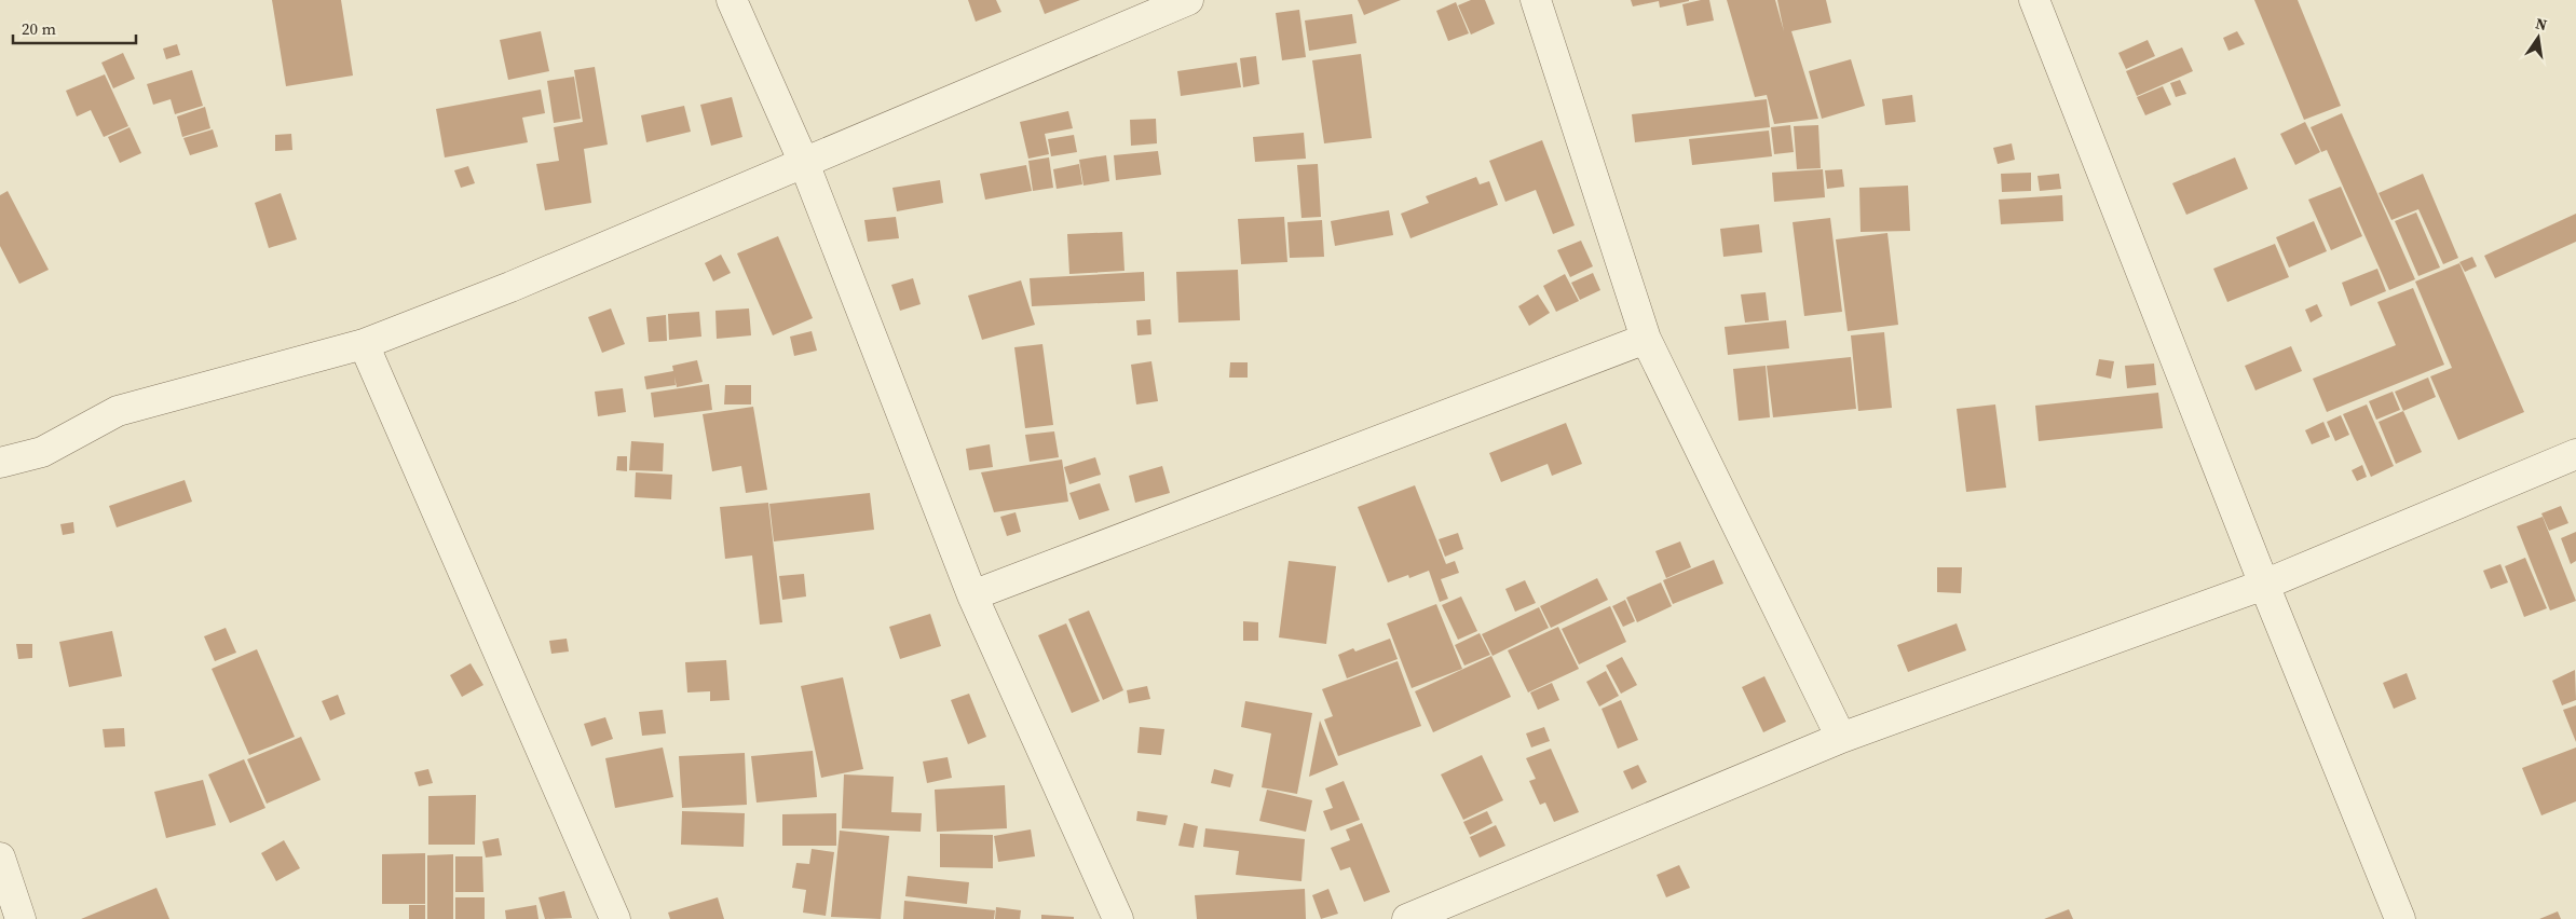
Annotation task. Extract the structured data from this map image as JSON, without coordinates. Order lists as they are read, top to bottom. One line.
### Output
{"scale_bar":"20 m","north":"top"}
